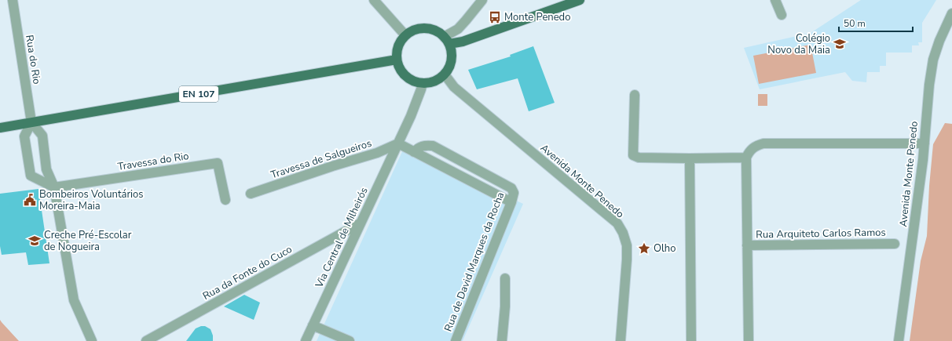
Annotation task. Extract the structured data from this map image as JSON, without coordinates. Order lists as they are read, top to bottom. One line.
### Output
{"streets":{"main road":["EN 107"],"street":["Rua do Rio","Travessa de Salgueiros","Travessa do Rio","Avenida Monte Penedo","Rua Arquiteto Carlos Ramos","Via Central de Milheirós","Rua de David Marques da Rocha","Rua da Fonte do Cuco"]},"crossings":[["Rua do Rio","EN 107"],["EN 107","Avenida Monte Penedo"],["EN 107","Via Central de Milheirós"],["Travessa de Salgueiros","Via Central de Milheirós"],["Avenida Monte Penedo","Via Central de Milheirós"],["Via Central de Milheirós","Rua da Fonte do Cuco"]],"places":{"bus stop":["Monte Penedo"],"school or university":["Colégio Novo da Maia","Creche Pré-Escolar de Nogueira"],"public building":["Bombeiros Voluntários Moreira-Maia"],"place":["Olho"]},"scale_bar":"50 m"}
